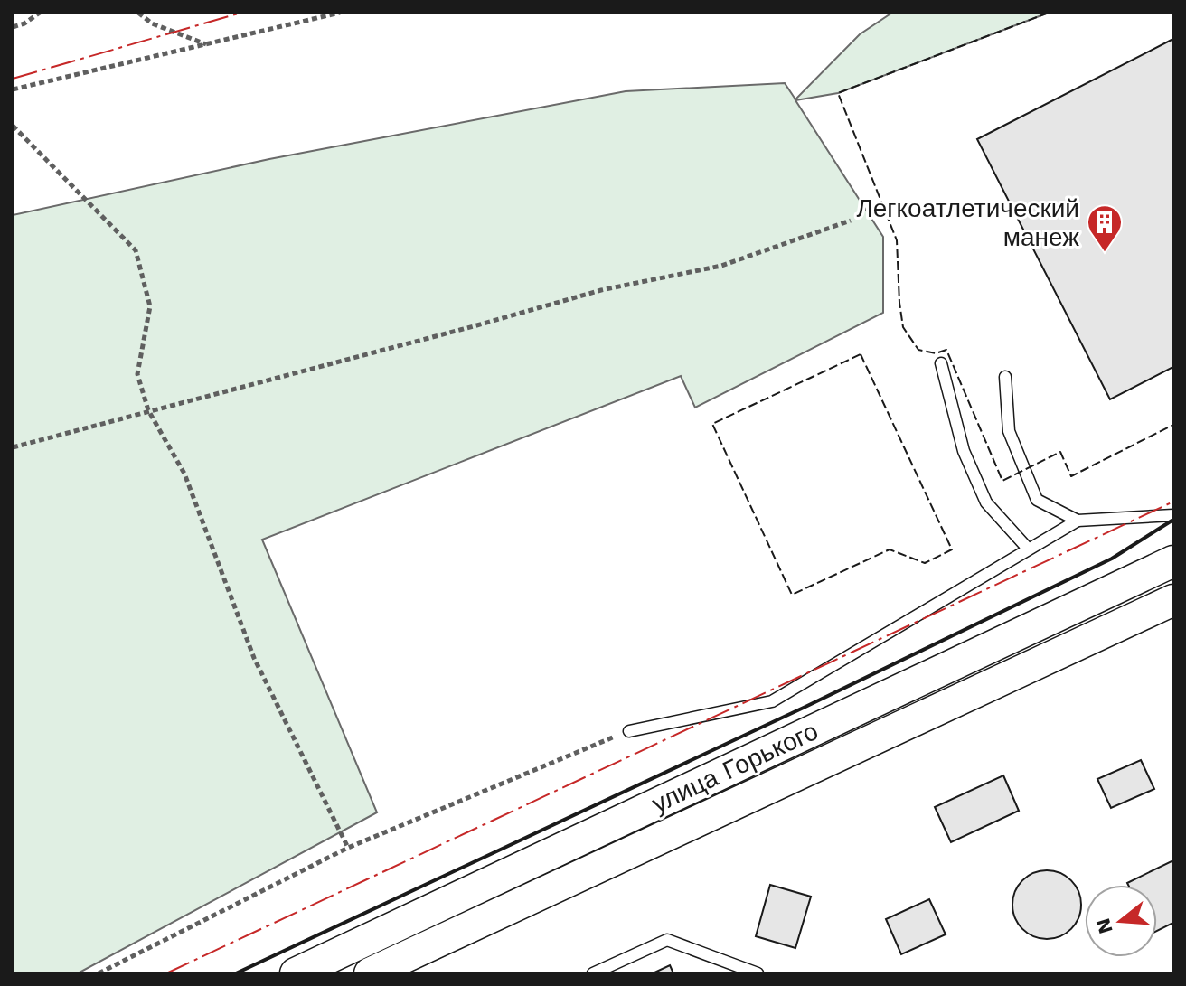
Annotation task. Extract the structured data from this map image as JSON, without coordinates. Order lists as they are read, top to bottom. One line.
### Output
{"streets":{"main road":["улица Горького"]},"places":{"building":["Легкоатлетический манеж"]},"north":"left"}
